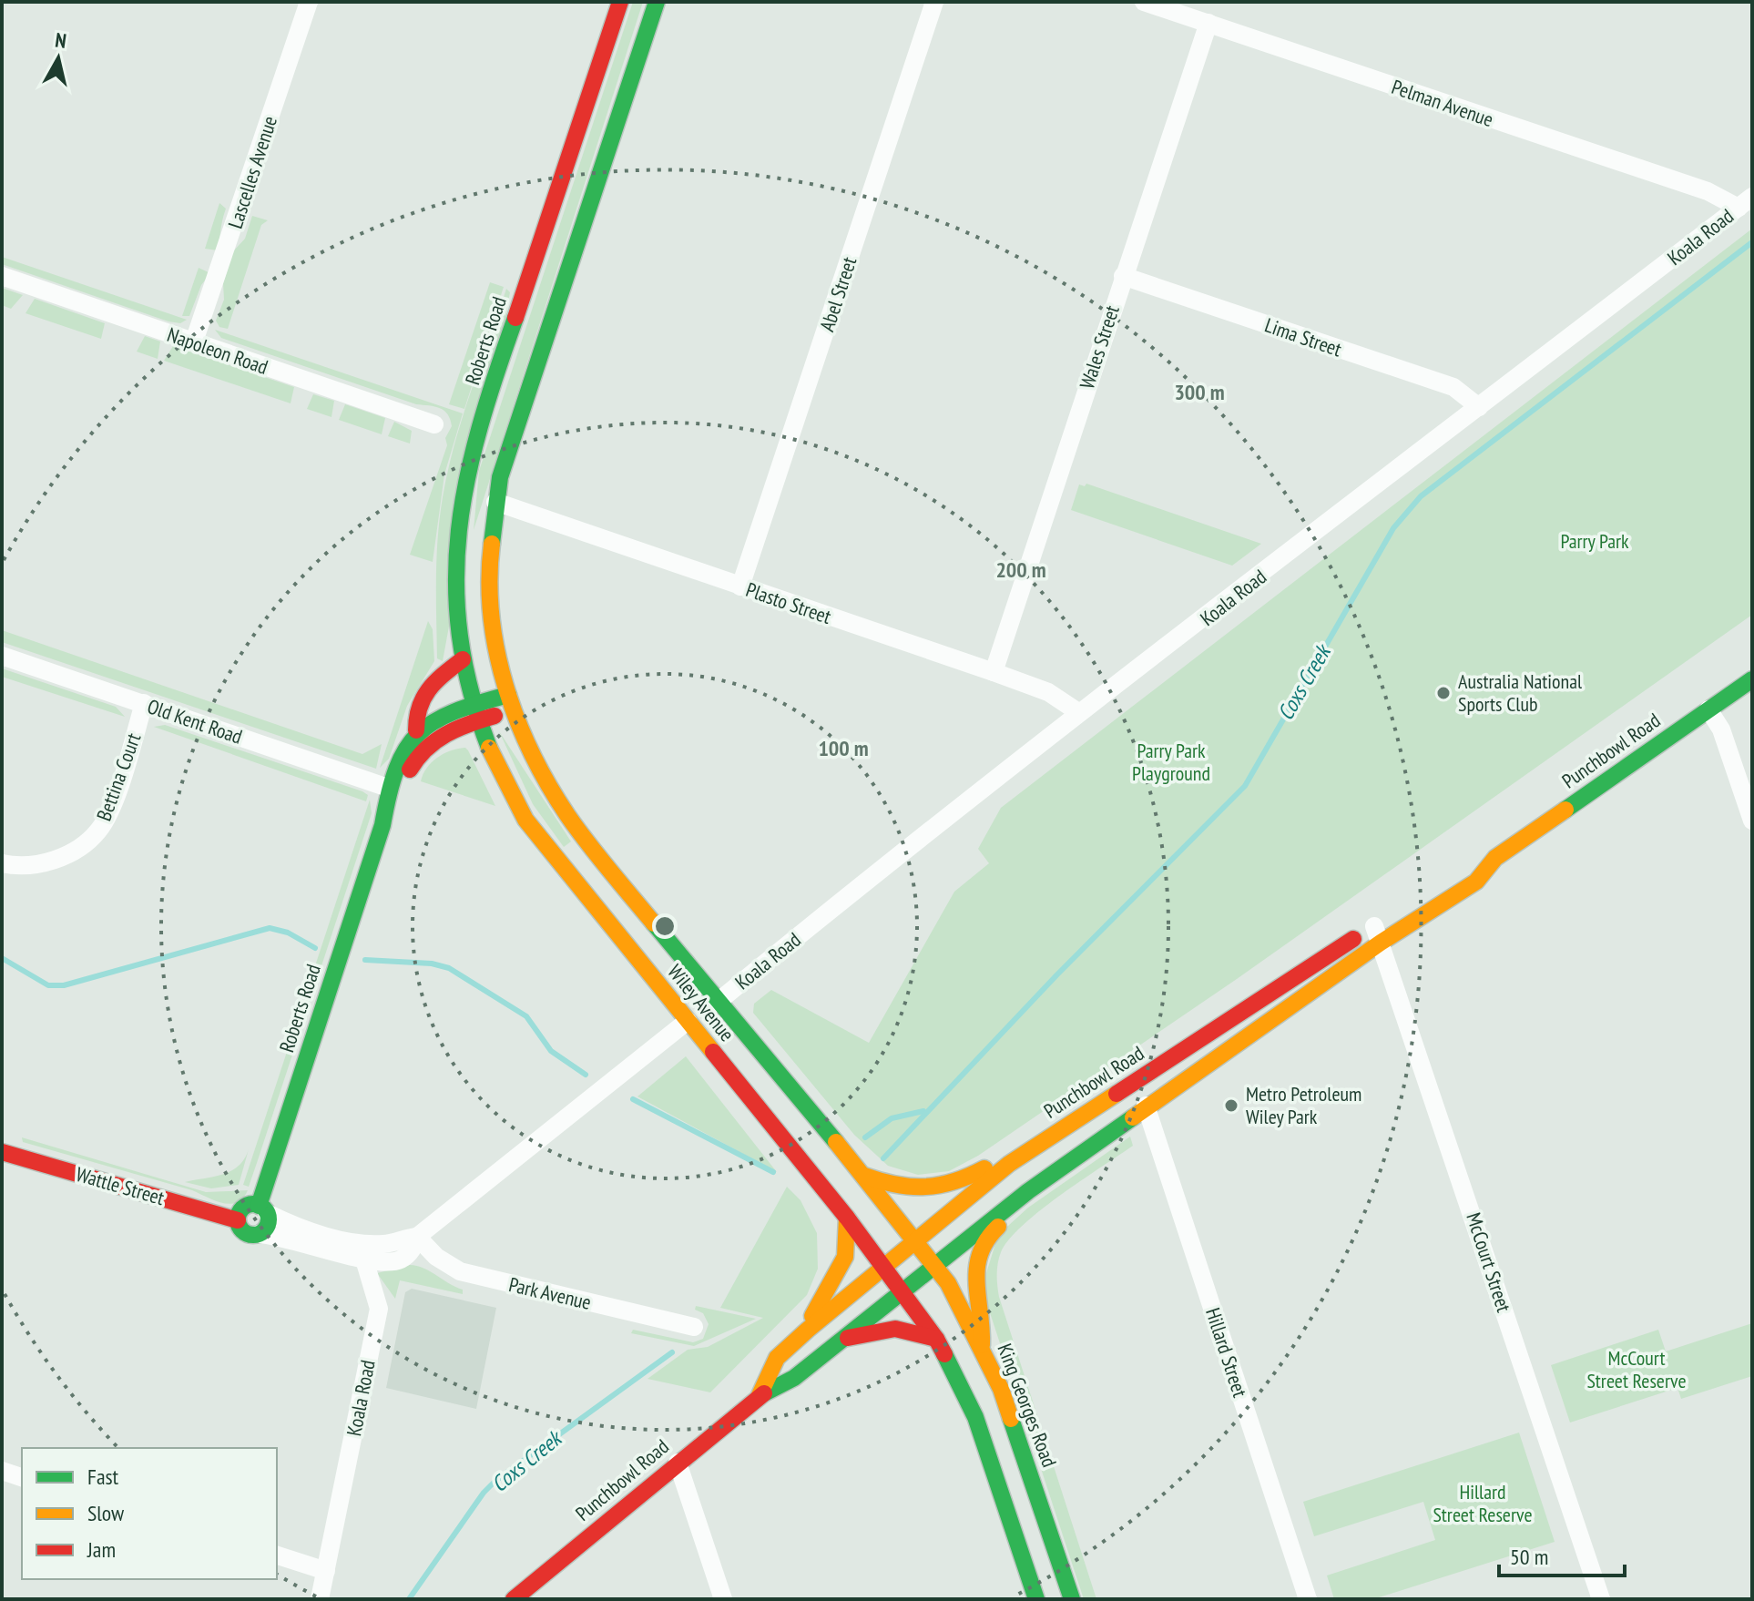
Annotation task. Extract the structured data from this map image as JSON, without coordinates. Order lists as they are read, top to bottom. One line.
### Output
{"streets":{"main road":["Roberts Road","Punchbowl Road","Wiley Avenue","Wattle Street","King Georges Road"],"street":["Pelman Avenue","Lascelles Avenue","Koala Road","Abel Street","Lima Street","Wales Street","Napoleon Road","Plasto Street","Old Kent Road","Bettina Court","McCourt Street","Park Avenue","Hillard Street"]},"crossings":[["Pelman Avenue","Koala Road"],["Pelman Avenue","Wales Street"],["Lascelles Avenue","Napoleon Road"],["Koala Road","Lima Street"],["Koala Road","Plasto Street"],["Koala Road","Wiley Avenue"],["Abel Street","Plasto Street"],["Lima Street","Wales Street"],["Roberts Road","Old Kent Road"],["Roberts Road","Wiley Avenue"],["Roberts Road","Wattle Street"],["Wales Street","Plasto Street"],["Old Kent Road","Bettina Court"],["Punchbowl Road","Wiley Avenue"],["Punchbowl Road","McCourt Street"],["Punchbowl Road","Hillard Street"],["Punchbowl Road","King Georges Road"],["Wiley Avenue","King Georges Road"]],"water":["Coxs Creek"],"parks":["Parry Park","Parry Park Playground","McCourt Street Reserve","Hillard Street Reserve"],"places":["Australia National Sports Club","Metro Petroleum Wiley Park"],"legend":["Fast","Slow","Jam"],"scale_bar":"50 m","north":"top","rings":["300 m","200 m","100 m"]}
